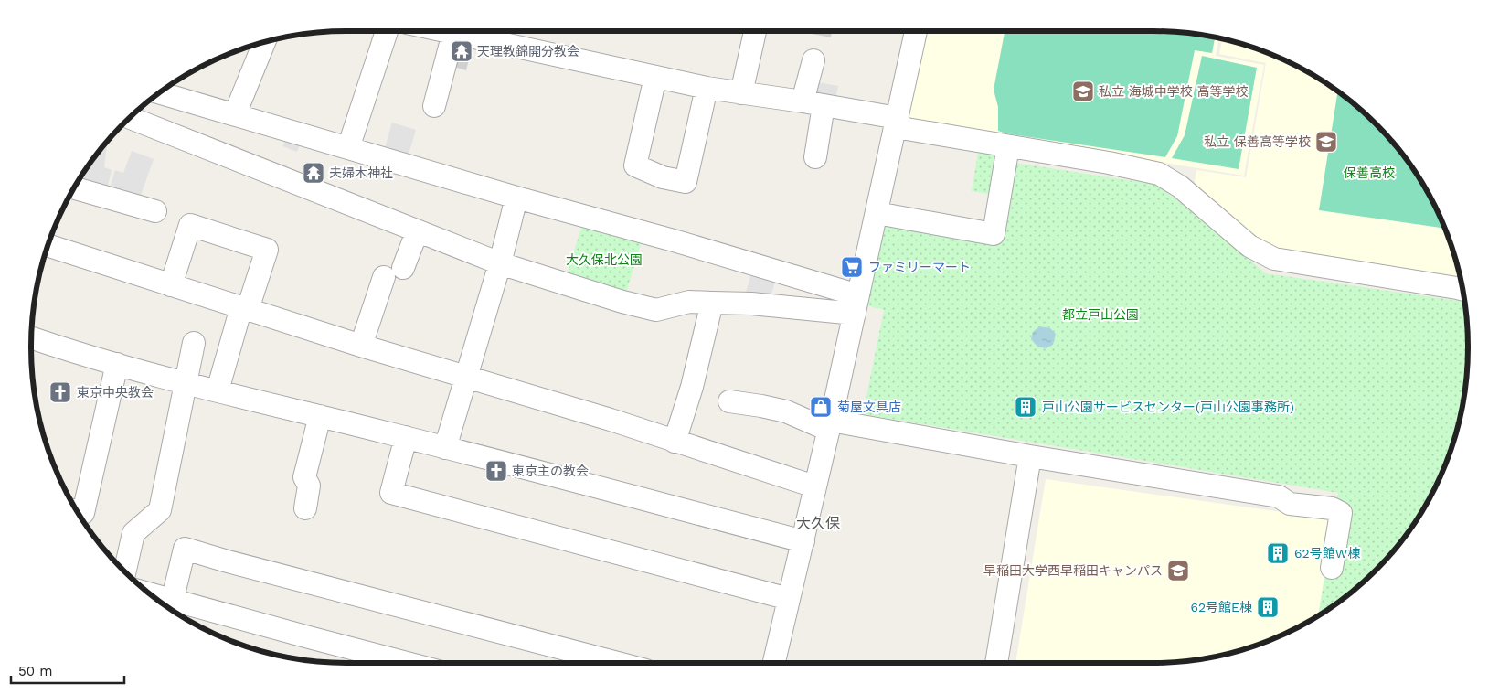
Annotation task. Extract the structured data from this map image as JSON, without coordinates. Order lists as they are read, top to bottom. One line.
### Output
{"districts":["大久保"],"parks":["保善高校","大久保北公園","都立戸山公園"],"places":{"temple":["天理教錦開分教会","夫婦木神社"],"school or university":["私立 海城中学校 高等学校","私立 保善高等学校","早稲田大学西早稲田キャンパス"],"supermarket":["ファミリーマート"],"church":["東京中央教会","東京主の教会"],"shop":["菊屋文具店"],"building":["戸山公園サービスセンター(戸山公園事務所)","62号館W棟","62号館E棟"]},"scale_bar":"50 m"}
